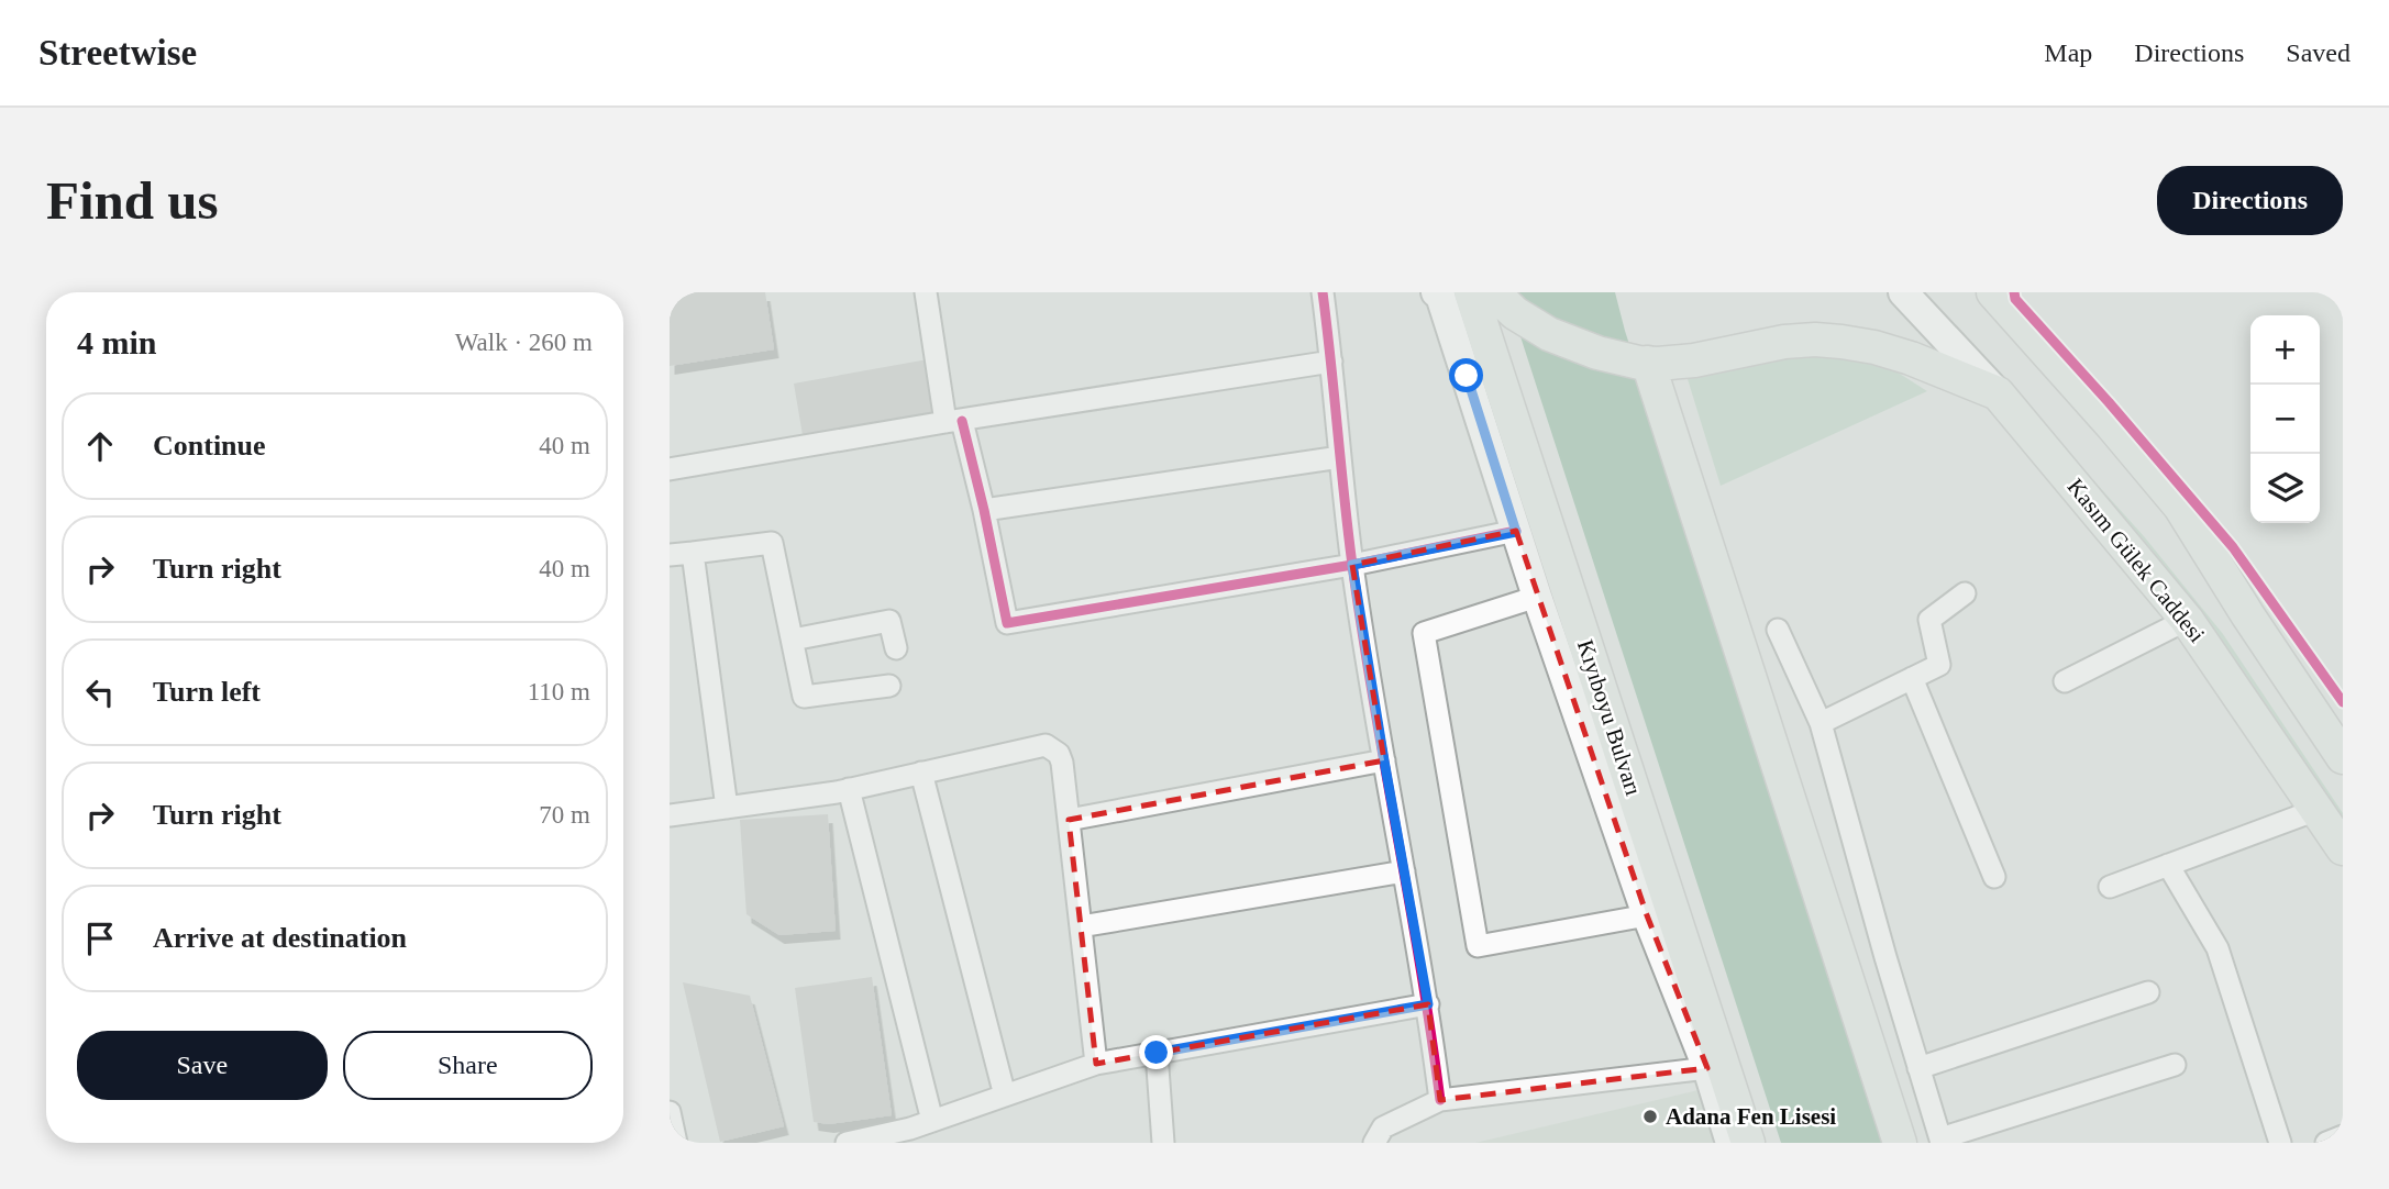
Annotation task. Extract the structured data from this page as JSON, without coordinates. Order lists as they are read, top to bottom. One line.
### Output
{"streets":{"main road":["Kasım Gülek Caddesi","Kıyıboyu Bulvarı"]},"places":["Adana Fen Lisesi"],"page":{"header":"Streetwise","nav":["Map","Directions","Saved"],"buttons":["Directions",["Save","Share"]],"title":"Find us","heading":["4 min","Walk · 260 m"],"map_buttons":["+","−"],"list":[["Continue","40 m"],["Turn right","40 m"],["Turn left","110 m"],["Turn right","70 m"],"Arrive at destination"]}}
